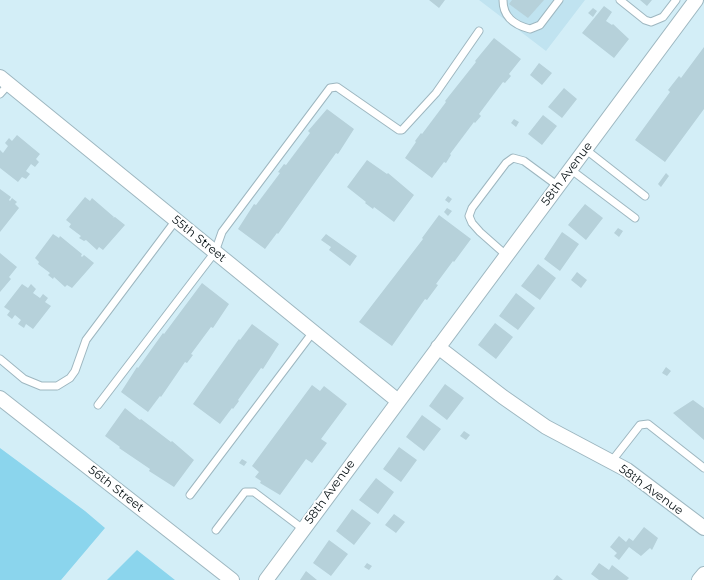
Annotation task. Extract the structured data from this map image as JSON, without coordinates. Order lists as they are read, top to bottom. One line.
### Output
{"streets":{"street":["58th Avenue","55th Street","56th Street"]},"crossings":[["58th Avenue","55th Street"]]}
